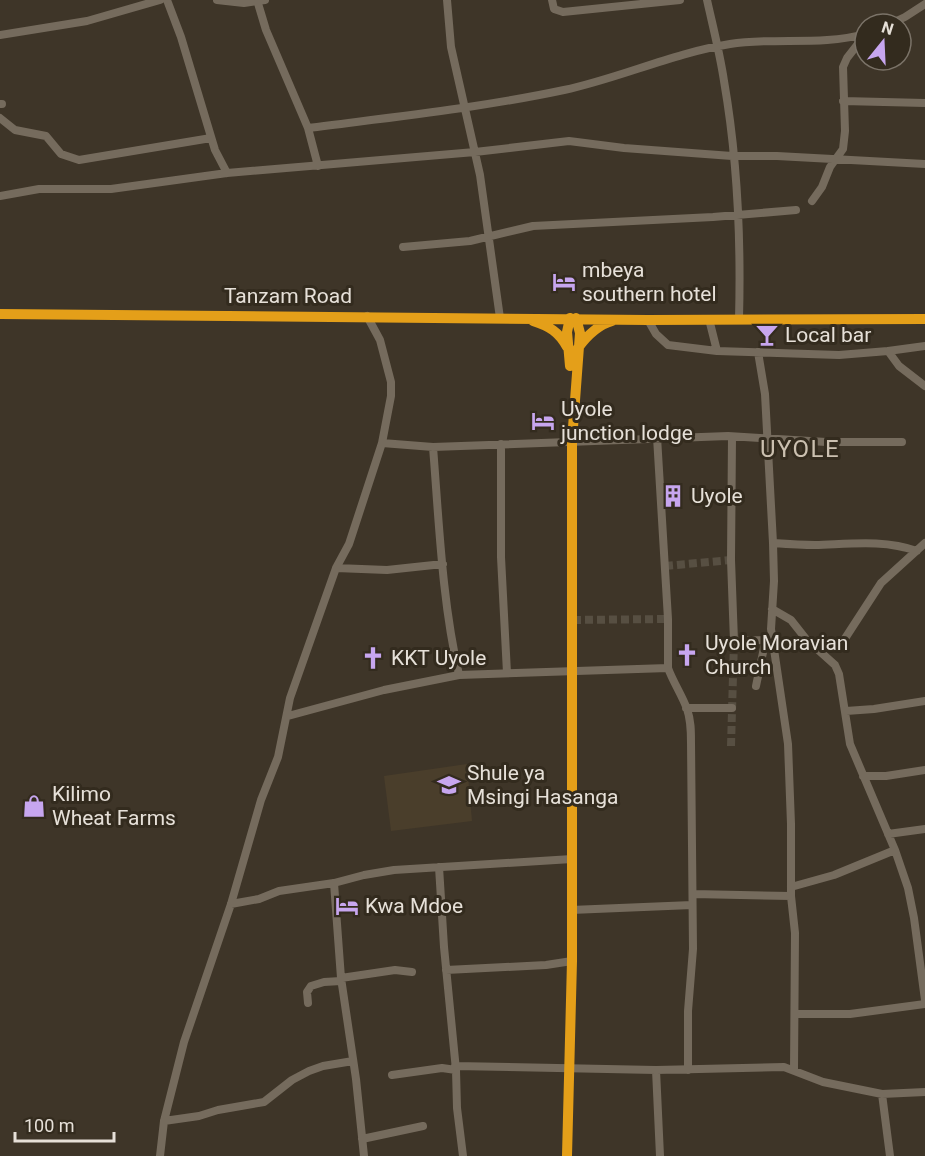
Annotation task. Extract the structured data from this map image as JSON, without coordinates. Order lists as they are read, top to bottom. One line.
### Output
{"streets":{"highway":["Tanzam Road"]},"districts":["UYOLE"],"places":{"hotel":["mbeya southern hotel","Uyole junction lodge","Kwa Mdoe"],"bar":["Local bar"],"building":["Uyole"],"church":["Uyole Moravian Church","KKT Uyole"],"school or university":["Shule ya Msingi Hasanga"],"shop":["Kilimo Wheat Farms"]},"scale_bar":"100 m","north":"top"}
